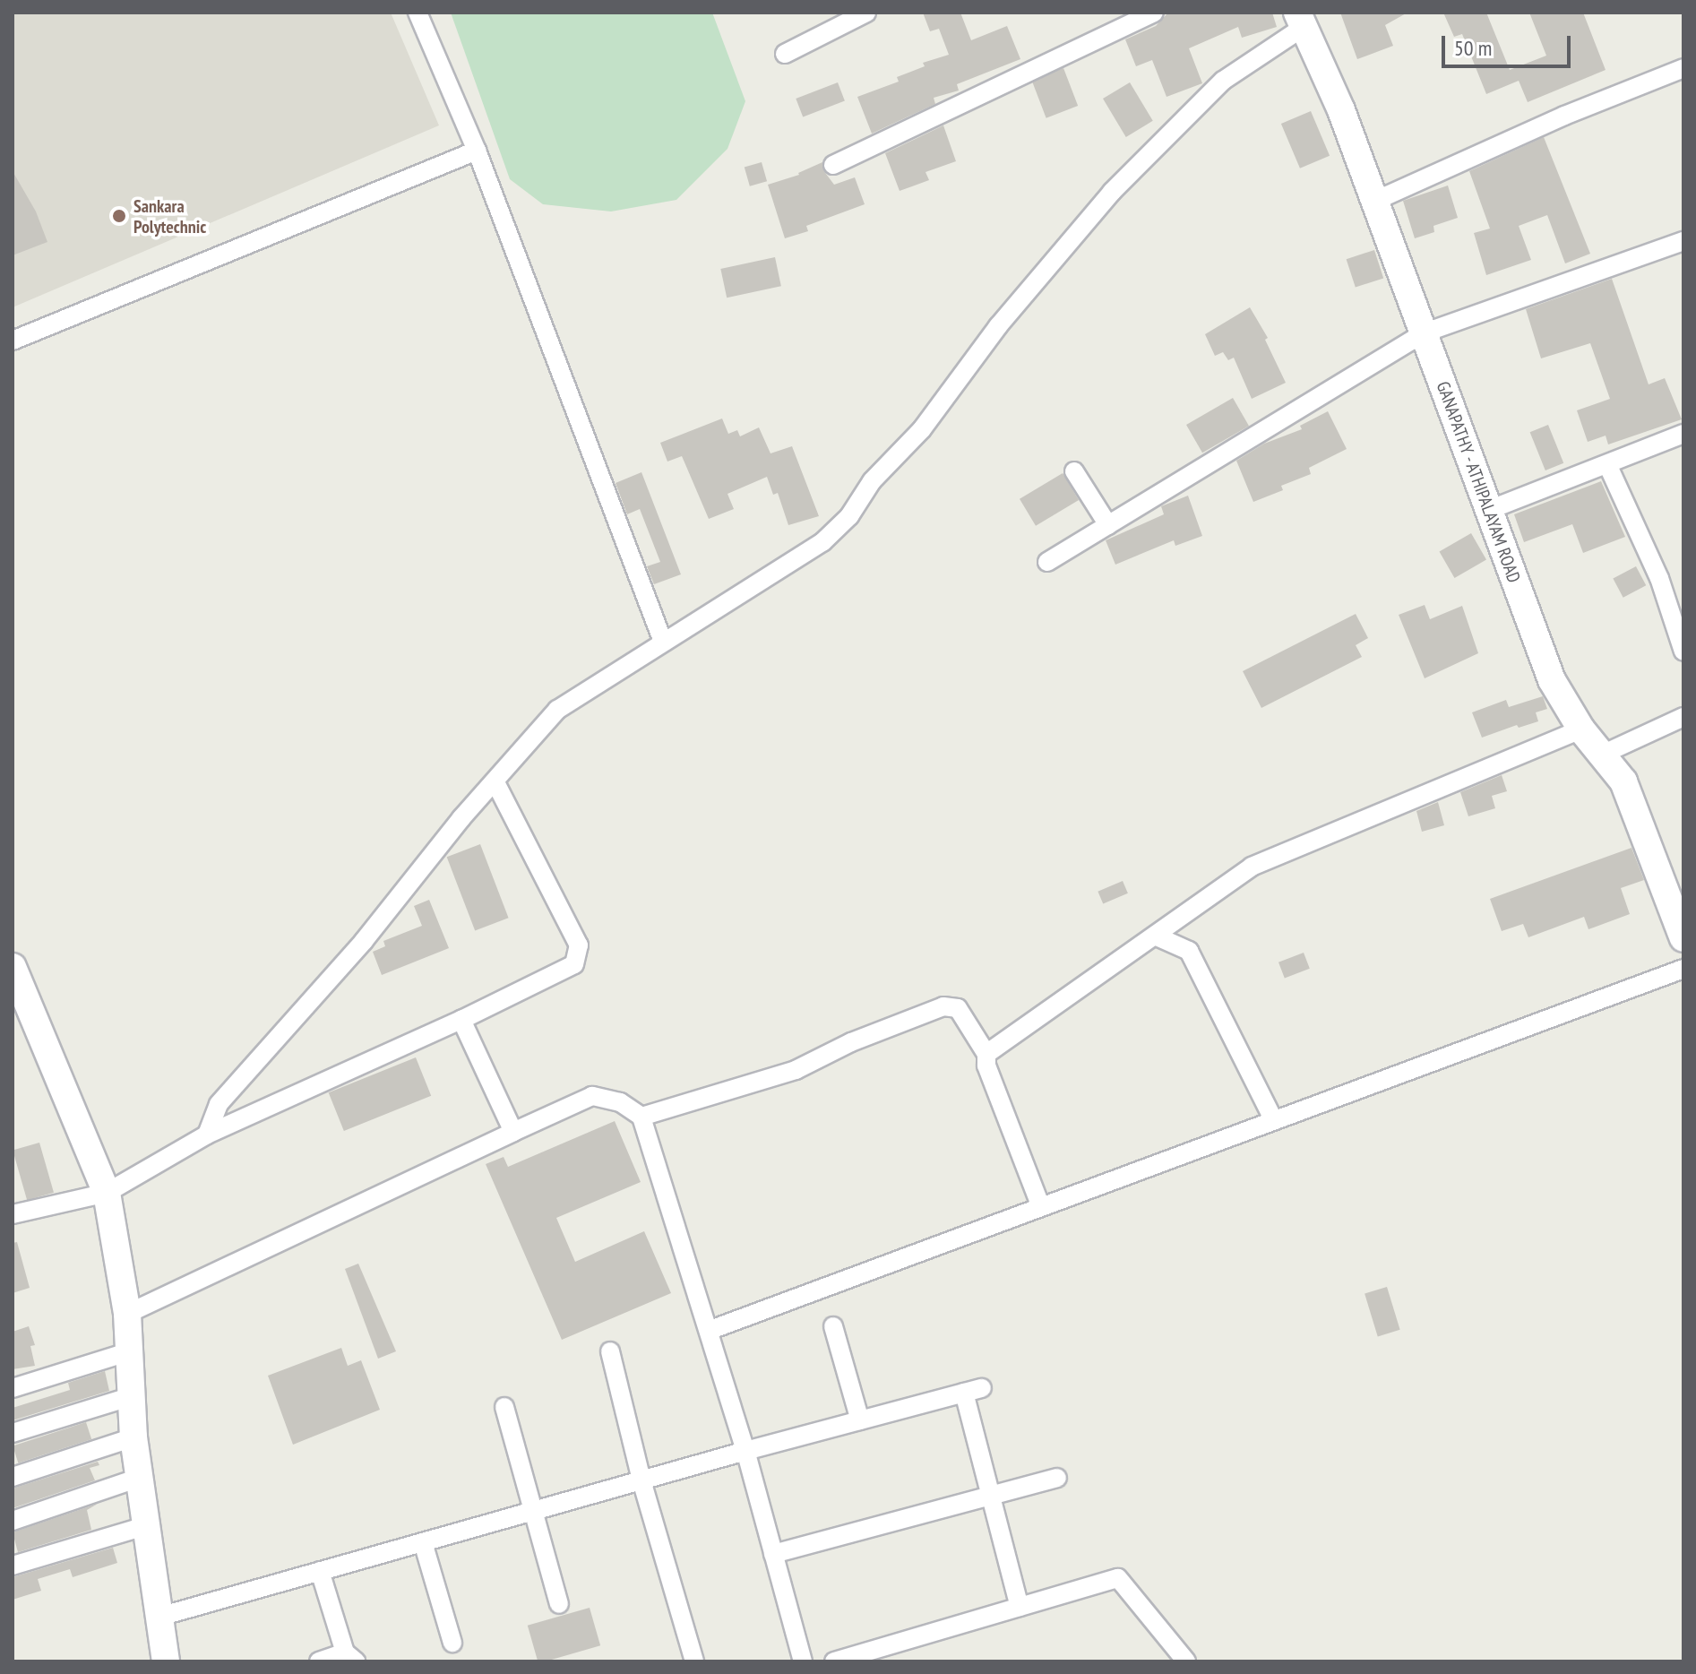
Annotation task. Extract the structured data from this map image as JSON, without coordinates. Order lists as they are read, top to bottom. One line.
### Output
{"streets":{"main road":["GANAPATHY - ATHIPALAYAM ROAD"]},"places":["Sankara Polytechnic"],"scale_bar":"50 m"}
